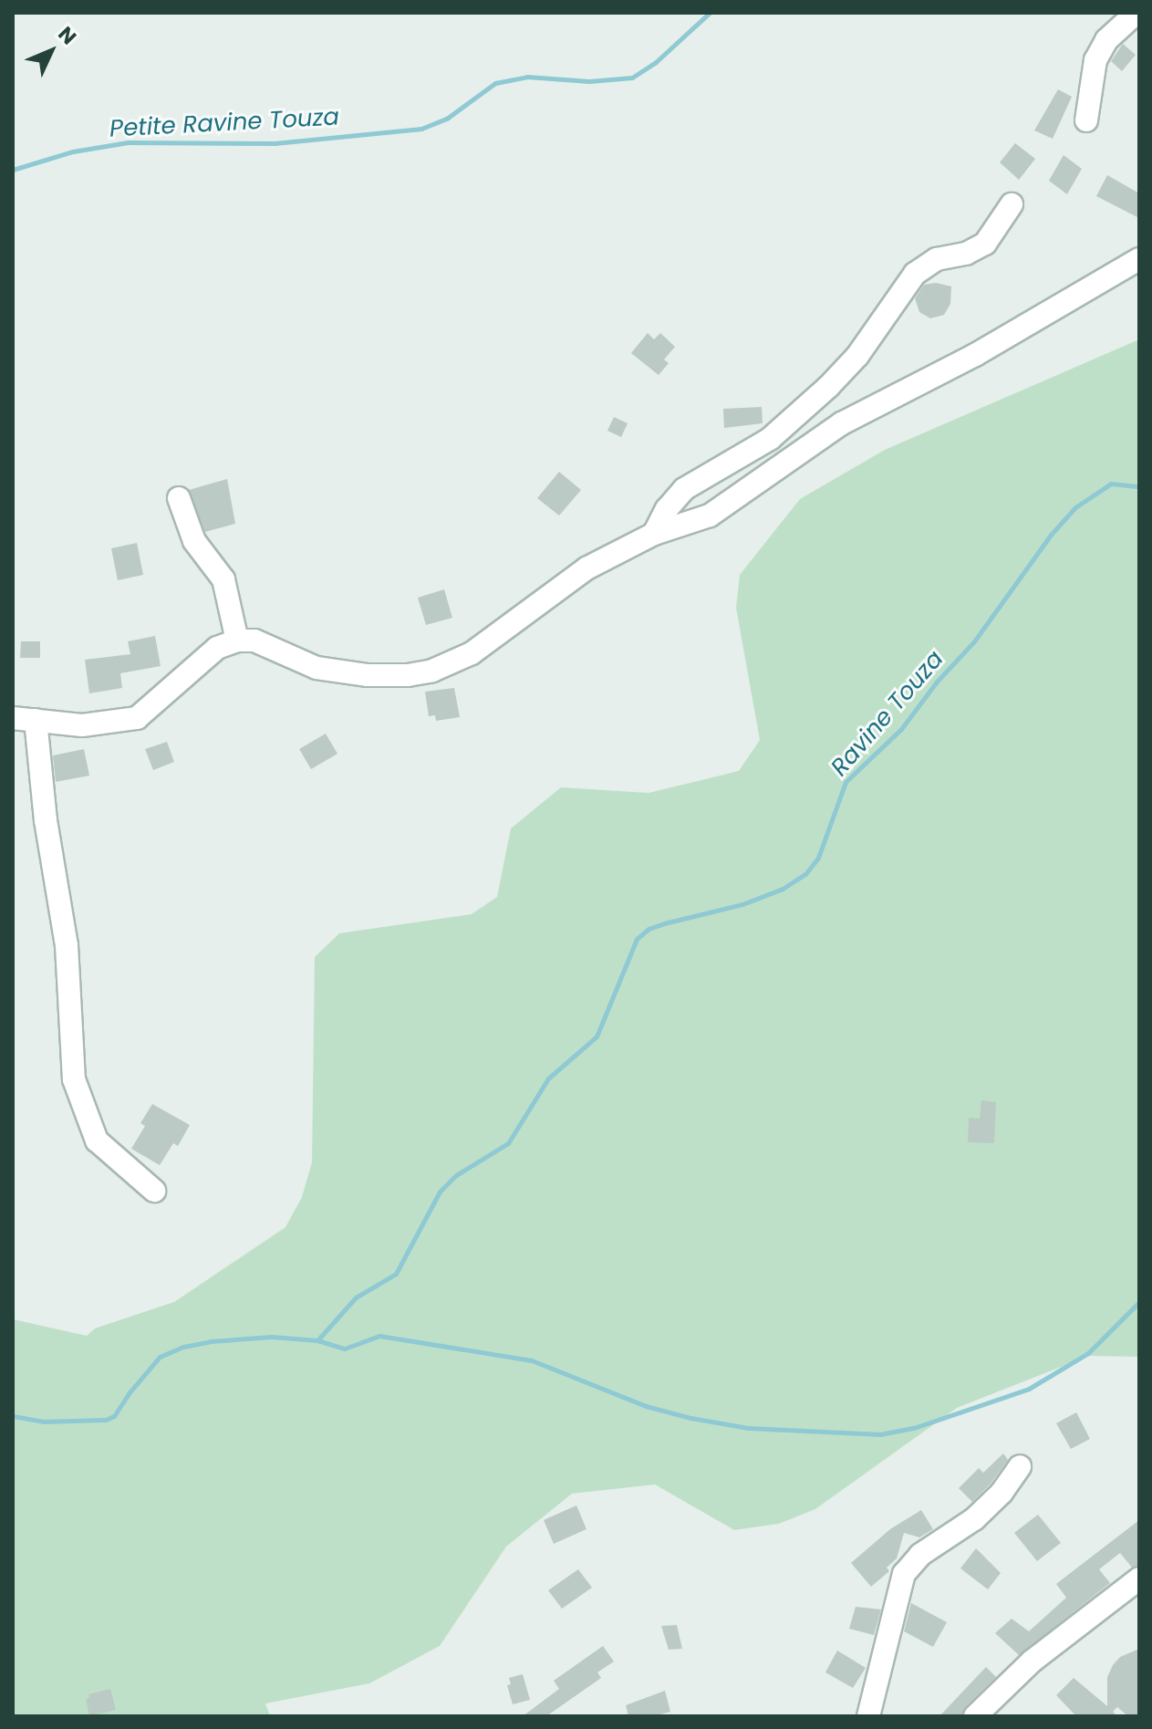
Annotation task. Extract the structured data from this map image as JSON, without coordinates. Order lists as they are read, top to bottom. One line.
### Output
{"water":["Petite Ravine Touza","Ravine Touza"],"north":"top right"}
